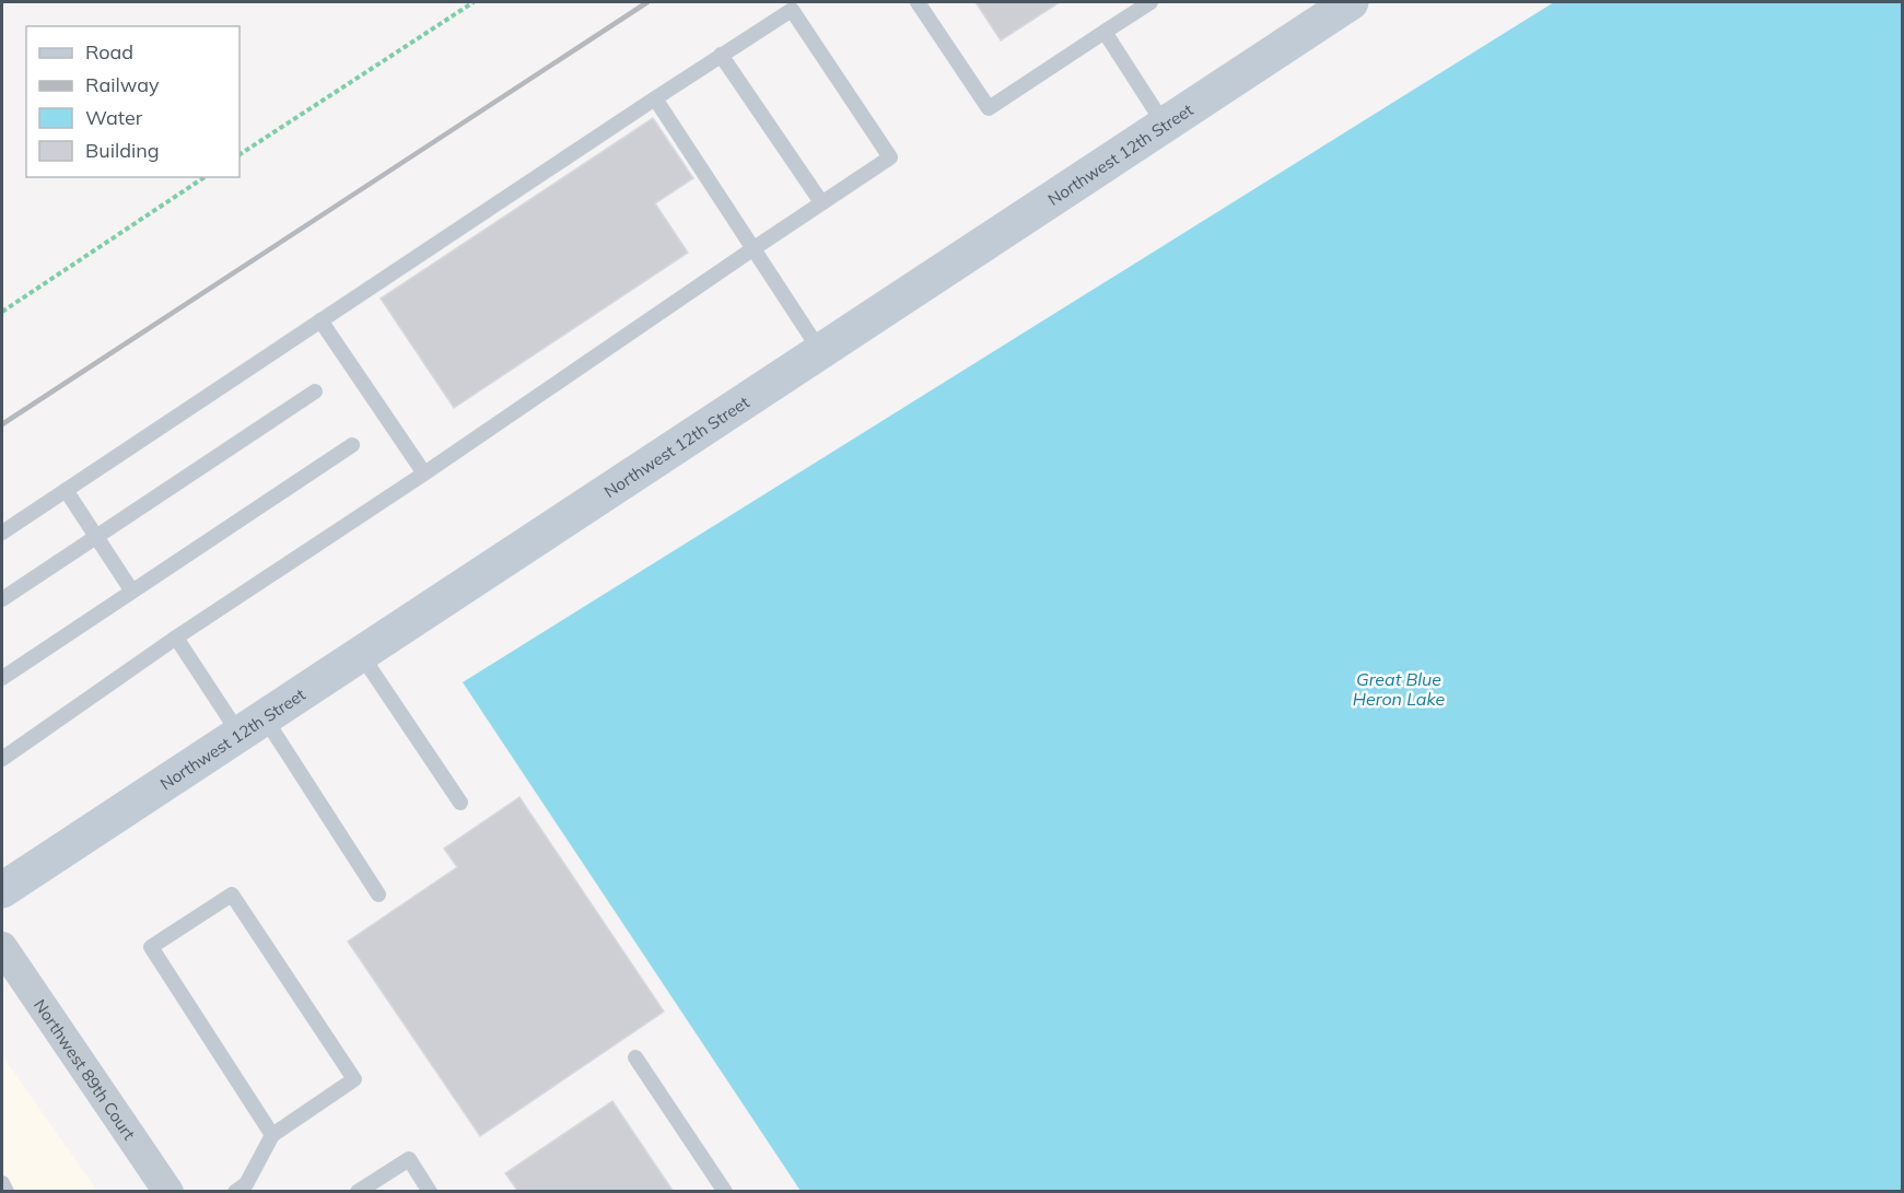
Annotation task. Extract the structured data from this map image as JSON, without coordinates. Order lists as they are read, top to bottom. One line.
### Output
{"streets":{"main road":["Northwest 12th Street"],"street":["Northwest 89th Court"]},"water":["Great Blue Heron Lake"],"legend":["Road","Railway","Water","Building"]}
